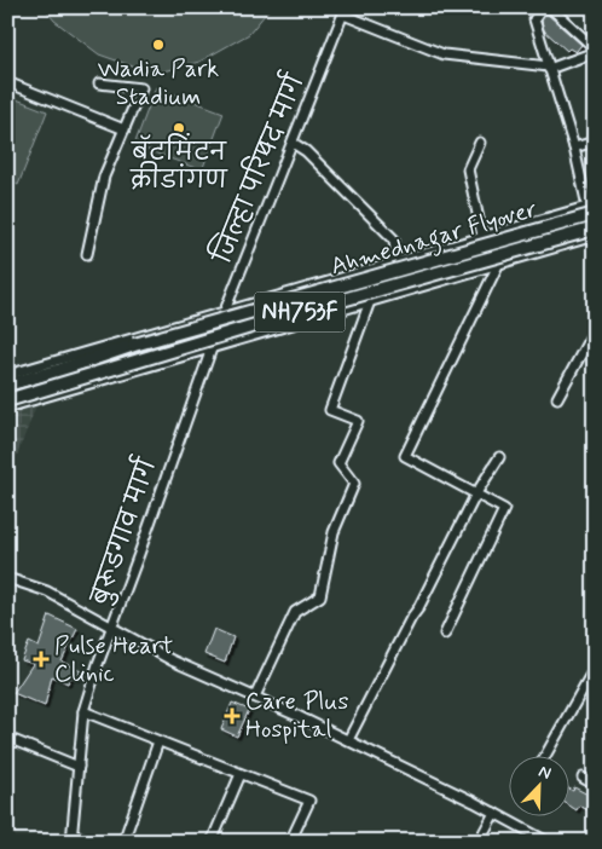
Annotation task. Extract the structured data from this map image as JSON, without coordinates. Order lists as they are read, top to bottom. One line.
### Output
{"streets":{"highway":["Ahmednagar Flyover","NH753F"],"street":["जिल्हा परिषद मार्ग","बुरूडगाव मार्ग"]},"crossings":[["जिल्हा परिषद मार्ग","बुरूडगाव मार्ग"]],"places":{"other":["Wadia Park Stadium","बॅटमिंटन क्रीडांगण"],"health":["Pulse Heart Clinic","Care Plus Hospital"]},"north":"top right"}
